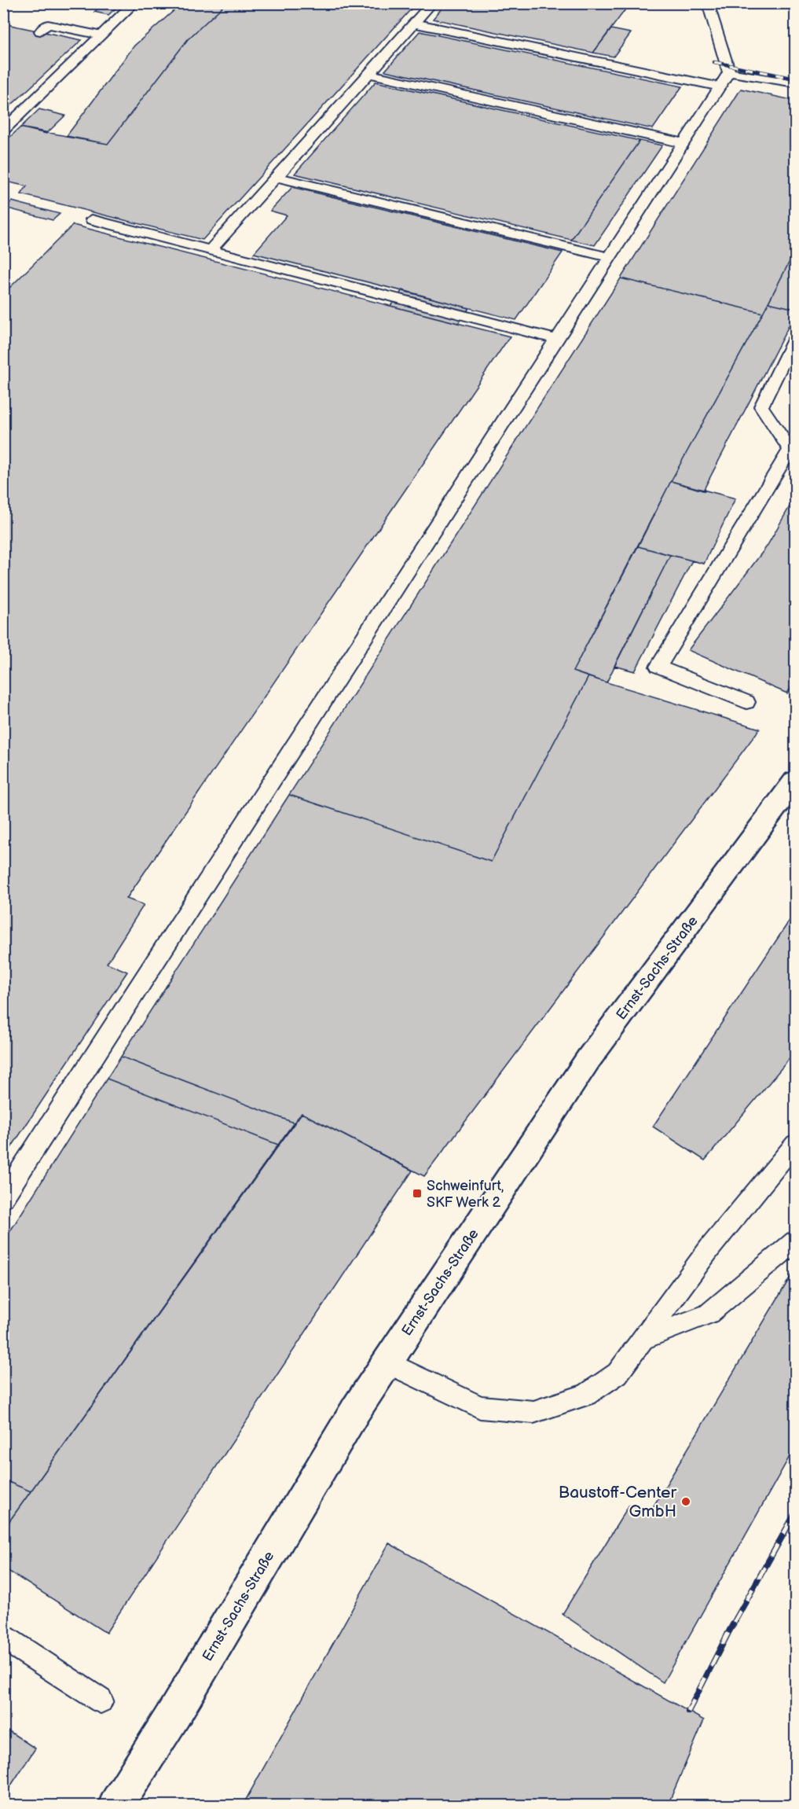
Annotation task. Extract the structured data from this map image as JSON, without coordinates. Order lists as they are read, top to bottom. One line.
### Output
{"streets":{"main road":["Ernst-Sachs-Straße"]},"places":{"transit":["Schweinfurt, SKF Werk 2"],"other":["Baustoff-Center GmbH"]}}
